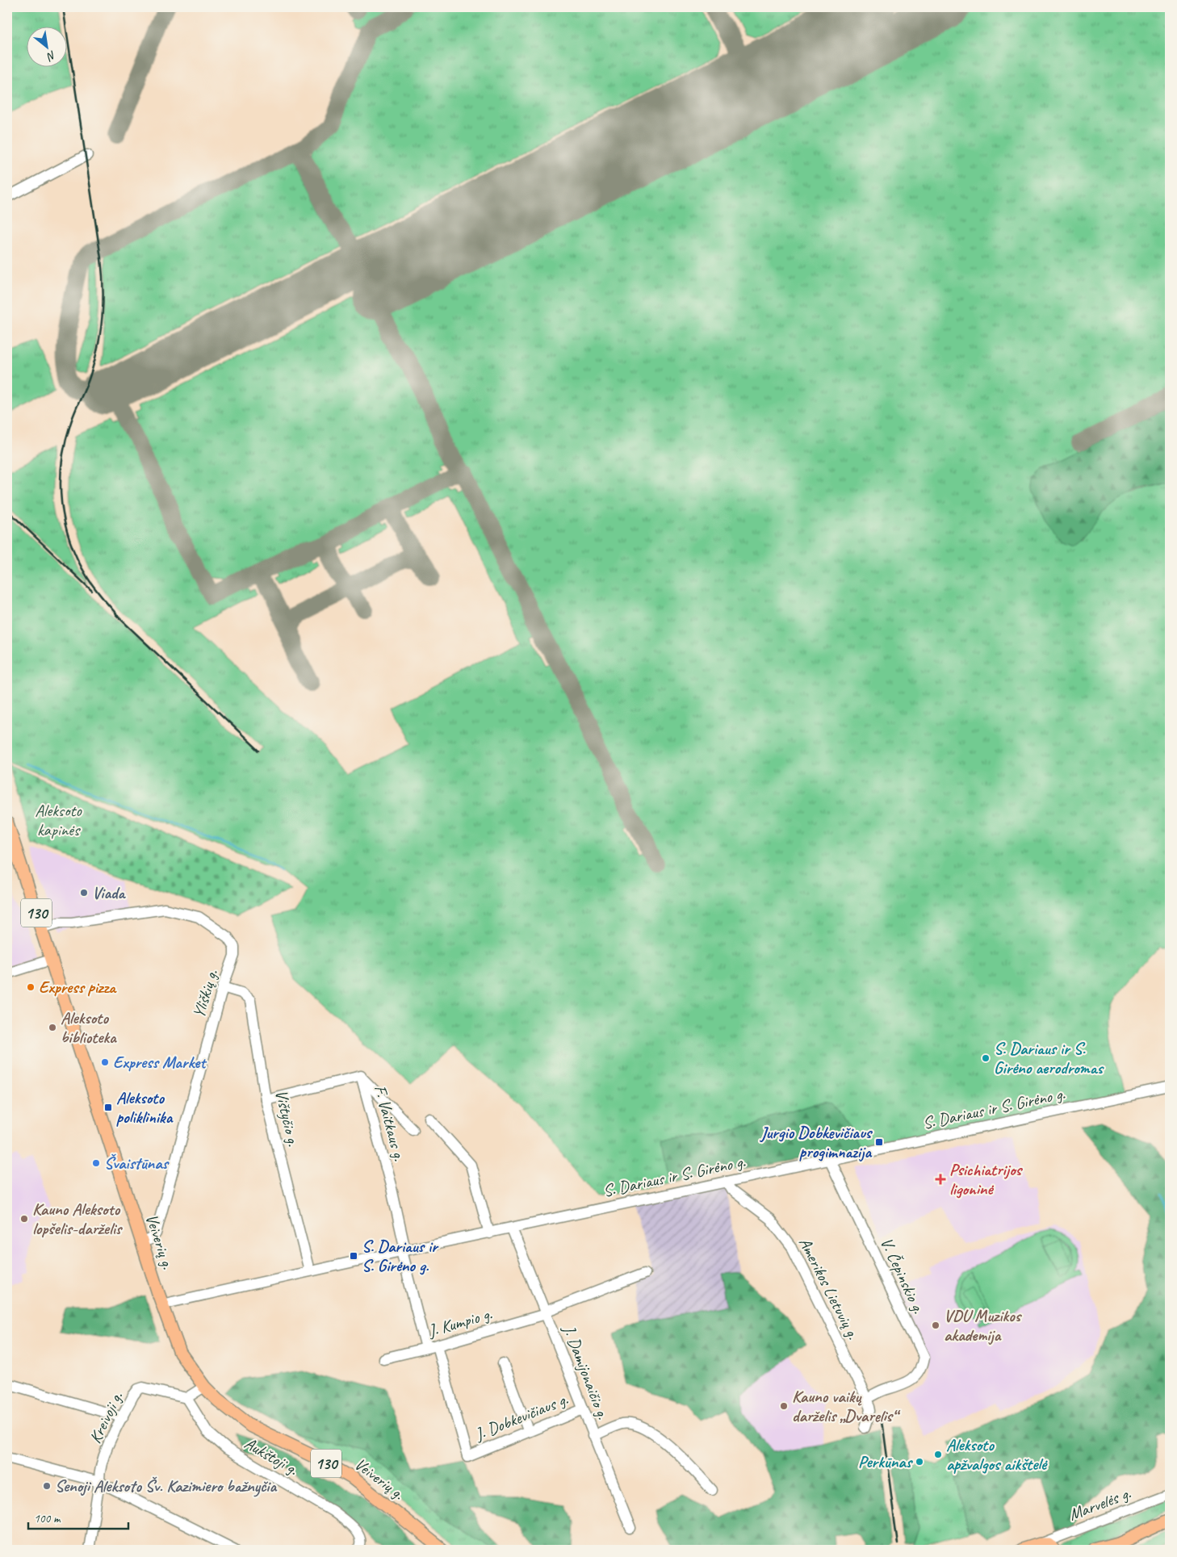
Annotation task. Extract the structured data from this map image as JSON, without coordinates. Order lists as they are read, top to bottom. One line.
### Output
{"streets":{"main road":["130","Veiverių g."],"street":["Yliškių g.","S. Dariaus ir S. Girėno g.","Vištyčio g.","F. Vaitkaus g.","V. Čepinskio g.","Amerikos Lietuvių g.","J. Kumpio g.","J. Damijonaičio g.","J. Dobkevičiaus g.","Kreivoji g.","Aukštoji g.","Marvelės g."]},"crossings":[["Yliškių g.","Vištyčio g."],["Yliškių g.","Veiverių g."],["S. Dariaus ir S. Girėno g.","Vištyčio g."],["S. Dariaus ir S. Girėno g.","F. Vaitkaus g."],["S. Dariaus ir S. Girėno g.","Veiverių g."],["S. Dariaus ir S. Girėno g.","V. Čepinskio g."],["S. Dariaus ir S. Girėno g.","Amerikos Lietuvių g."],["S. Dariaus ir S. Girėno g.","J. Damijonaičio g."],["Vištyčio g.","F. Vaitkaus g."],["F. Vaitkaus g.","J. Kumpio g."],["V. Čepinskio g.","Amerikos Lietuvių g."],["J. Kumpio g.","J. Damijonaičio g."],["J. Kumpio g.","J. Dobkevičiaus g."],["J. Damijonaičio g.","J. Dobkevičiaus g."],["Kreivoji g.","Aukštoji g."]],"parks":["Aleksoto kapinės"],"places":{"other":["Viada","Express pizza","Aleksoto biblioteka","S. Dariaus ir S. Girėno aerodromas","Express Market","Švaistūnas","Kauno Aleksoto lopšelis-darželis","VDU Muzikos akademija","Kauno vaikų darželis „Dvarelis“","Aleksoto apžvalgos aikštelė","Perkūnas","Senoji Aleksoto Šv. Kazimiero bažnyčia"],"transit":["Aleksoto poliklinika","Jurgio Dobkevičiaus progimnazija","S. Dariaus ir S. Girėno g."],"health":["Psichiatrijos ligoninė"]},"scale_bar":"100 m","north":"bottom right"}
